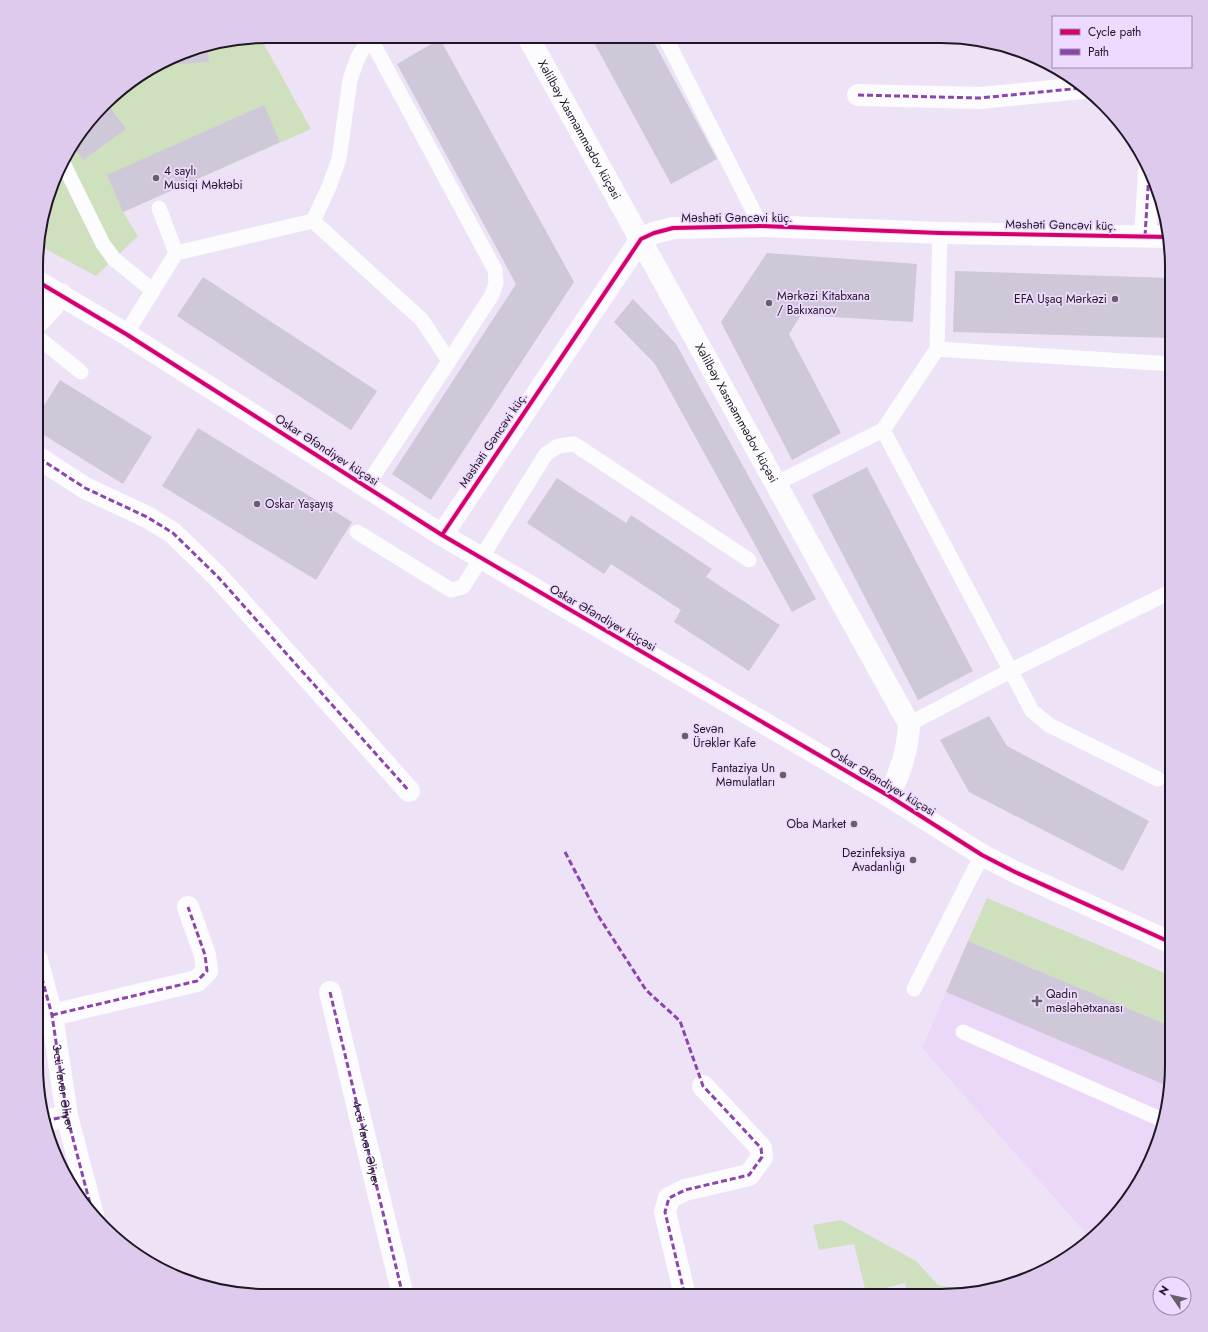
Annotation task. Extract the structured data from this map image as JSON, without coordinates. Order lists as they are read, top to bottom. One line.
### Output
{"streets":{"street":["Xəlilbəy Xasməmmədov küçəsi","Məshəti Gəncəvi küç.","Oskar Əfəndiyev küçəsi","3-cü Yavər Əliyev","4-cü Yavər Əliyev"]},"crossings":[["Xəlilbəy Xasməmmədov küçəsi","Məshəti Gəncəvi küç."],["Məshəti Gəncəvi küç.","Oskar Əfəndiyev küçəsi"]],"places":{"other":["4 saylı Musiqi Məktəbi","EFA Uşaq Mərkəzi","Mərkəzi Kitabxana / Bakıxanov","Oskar Yaşayış","Sevən Ürəklər Kafe","Fantaziya Un Məmulatları","Oba Market","Dezinfeksiya Avadanlığı"],"health":["Qadın məsləhətxanası"]},"legend":["Cycle path","Path"],"north":"top left"}
